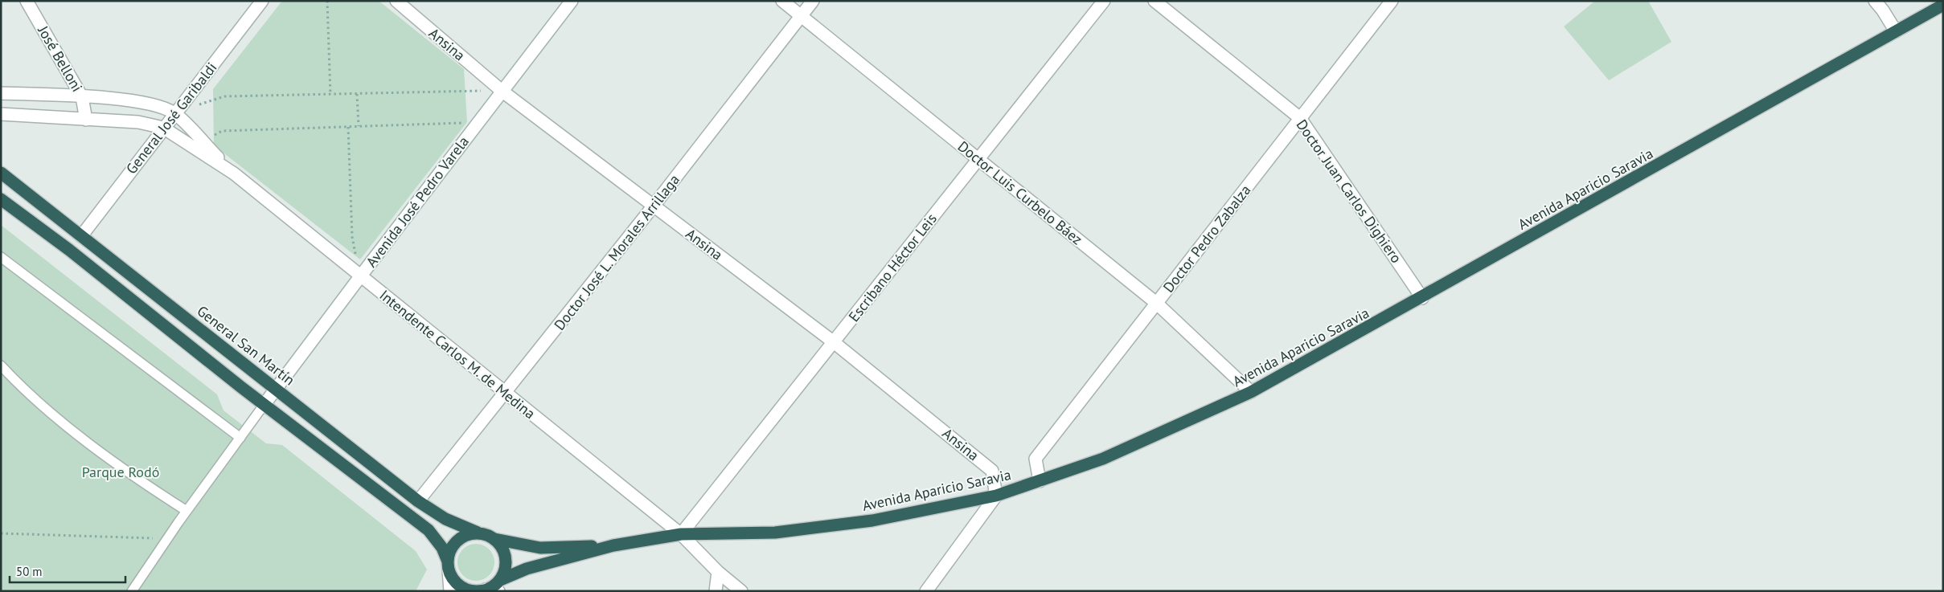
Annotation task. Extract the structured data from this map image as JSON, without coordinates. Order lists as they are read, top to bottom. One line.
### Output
{"streets":{"highway":["Avenida Aparicio Saravia","General San Martín"],"street":["Ansina","José Belloni","General José Garibaldi","Doctor Juan Carlos Dighiero","Doctor Luis Curbelo Báez","Avenida José Pedro Varela","Doctor Pedro Zabalza","Doctor José L. Morales Arrillaga","Escribano Héctor Leis","Intendente Carlos M. de Medina"]},"crossings":[["Ansina","Avenida Aparicio Saravia"],["Ansina","Avenida José Pedro Varela"],["Ansina","Doctor José L. Morales Arrillaga"],["Ansina","Escribano Héctor Leis"],["General José Garibaldi","General San Martín"],["General José Garibaldi","Intendente Carlos M. de Medina"],["Avenida Aparicio Saravia","Doctor Juan Carlos Dighiero"],["Avenida Aparicio Saravia","Doctor Luis Curbelo Báez"],["Avenida Aparicio Saravia","Doctor Pedro Zabalza"],["Avenida Aparicio Saravia","Escribano Héctor Leis"],["Avenida Aparicio Saravia","General San Martín"],["Avenida Aparicio Saravia","Intendente Carlos M. de Medina"],["Doctor Juan Carlos Dighiero","Doctor Pedro Zabalza"],["Doctor Luis Curbelo Báez","Doctor Pedro Zabalza"],["Doctor Luis Curbelo Báez","Doctor José L. Morales Arrillaga"],["Doctor Luis Curbelo Báez","Escribano Héctor Leis"],["Avenida José Pedro Varela","General San Martín"],["Avenida José Pedro Varela","Intendente Carlos M. de Medina"],["Doctor José L. Morales Arrillaga","General San Martín"],["Doctor José L. Morales Arrillaga","Intendente Carlos M. de Medina"],["Escribano Héctor Leis","Intendente Carlos M. de Medina"]],"parks":["Parque Rodó"],"scale_bar":"50 m"}
